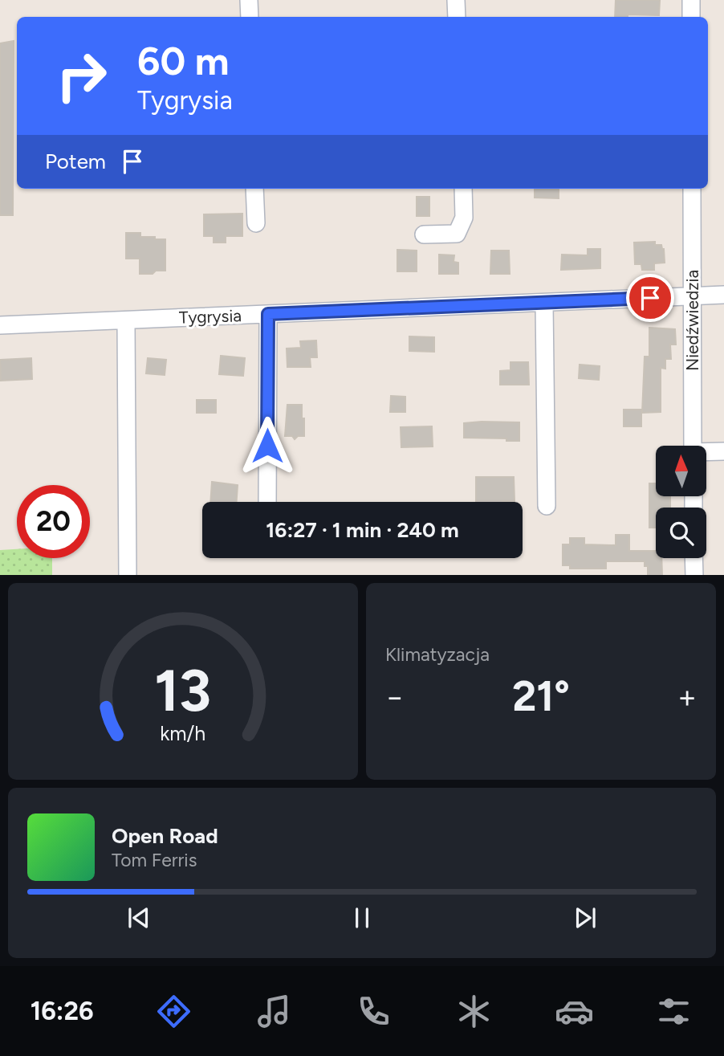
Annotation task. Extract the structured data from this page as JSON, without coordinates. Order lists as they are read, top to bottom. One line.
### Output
{"streets":{"street":["Tygrysia","Niedźwiedzia"]},"crossings":[["Tygrysia","Niedźwiedzia"]],"north":"top","page":{"turn":["60 m","Tygrysia"],"then":"Potem","limit":"20","trip":"16:27 · 1 min · 240 m","tile":"Klimatyzacja","heat":["−","21°","+"],"song":["Open Road","Tom Ferris"],"tabs":"16:26","gauge":["13","km/h"]}}
